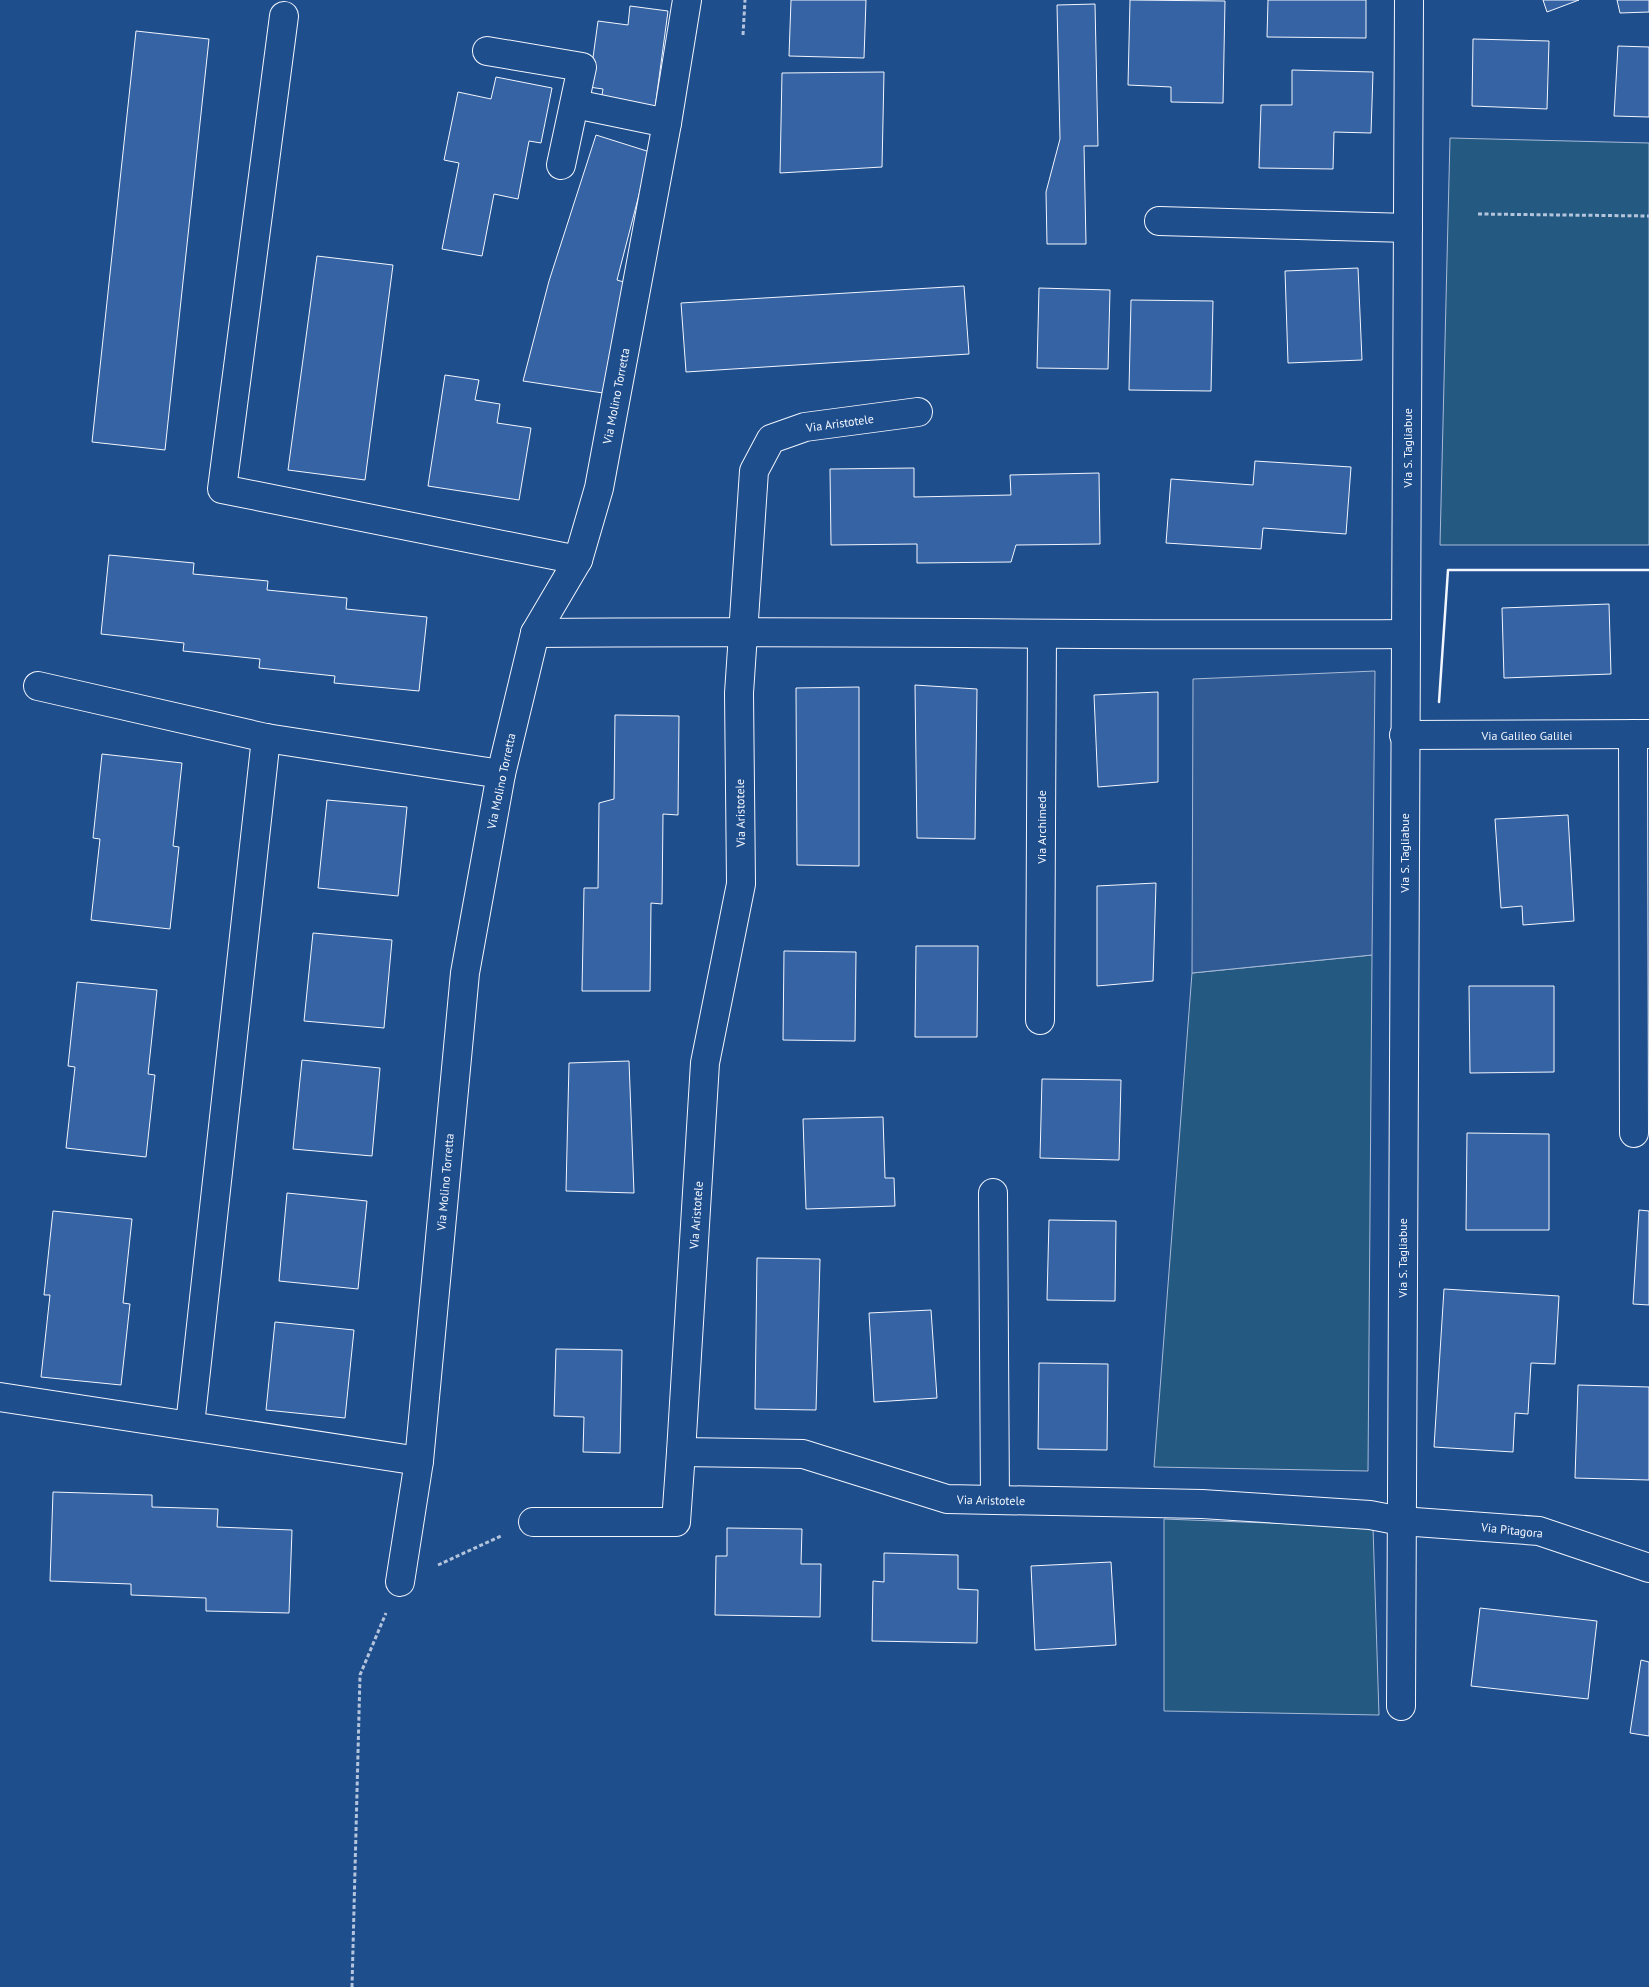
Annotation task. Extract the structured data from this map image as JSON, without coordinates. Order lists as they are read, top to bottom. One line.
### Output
{"streets":{"street":["Via Molino Torretta","Via Aristotele","Via S. Tagliabue","Via Galileo Galilei","Via Archimede","Via Pitagora"]},"crossings":[["Via Aristotele","Via Pitagora"],["Via S. Tagliabue","Via Galileo Galilei"],["Via S. Tagliabue","Via Pitagora"]]}
